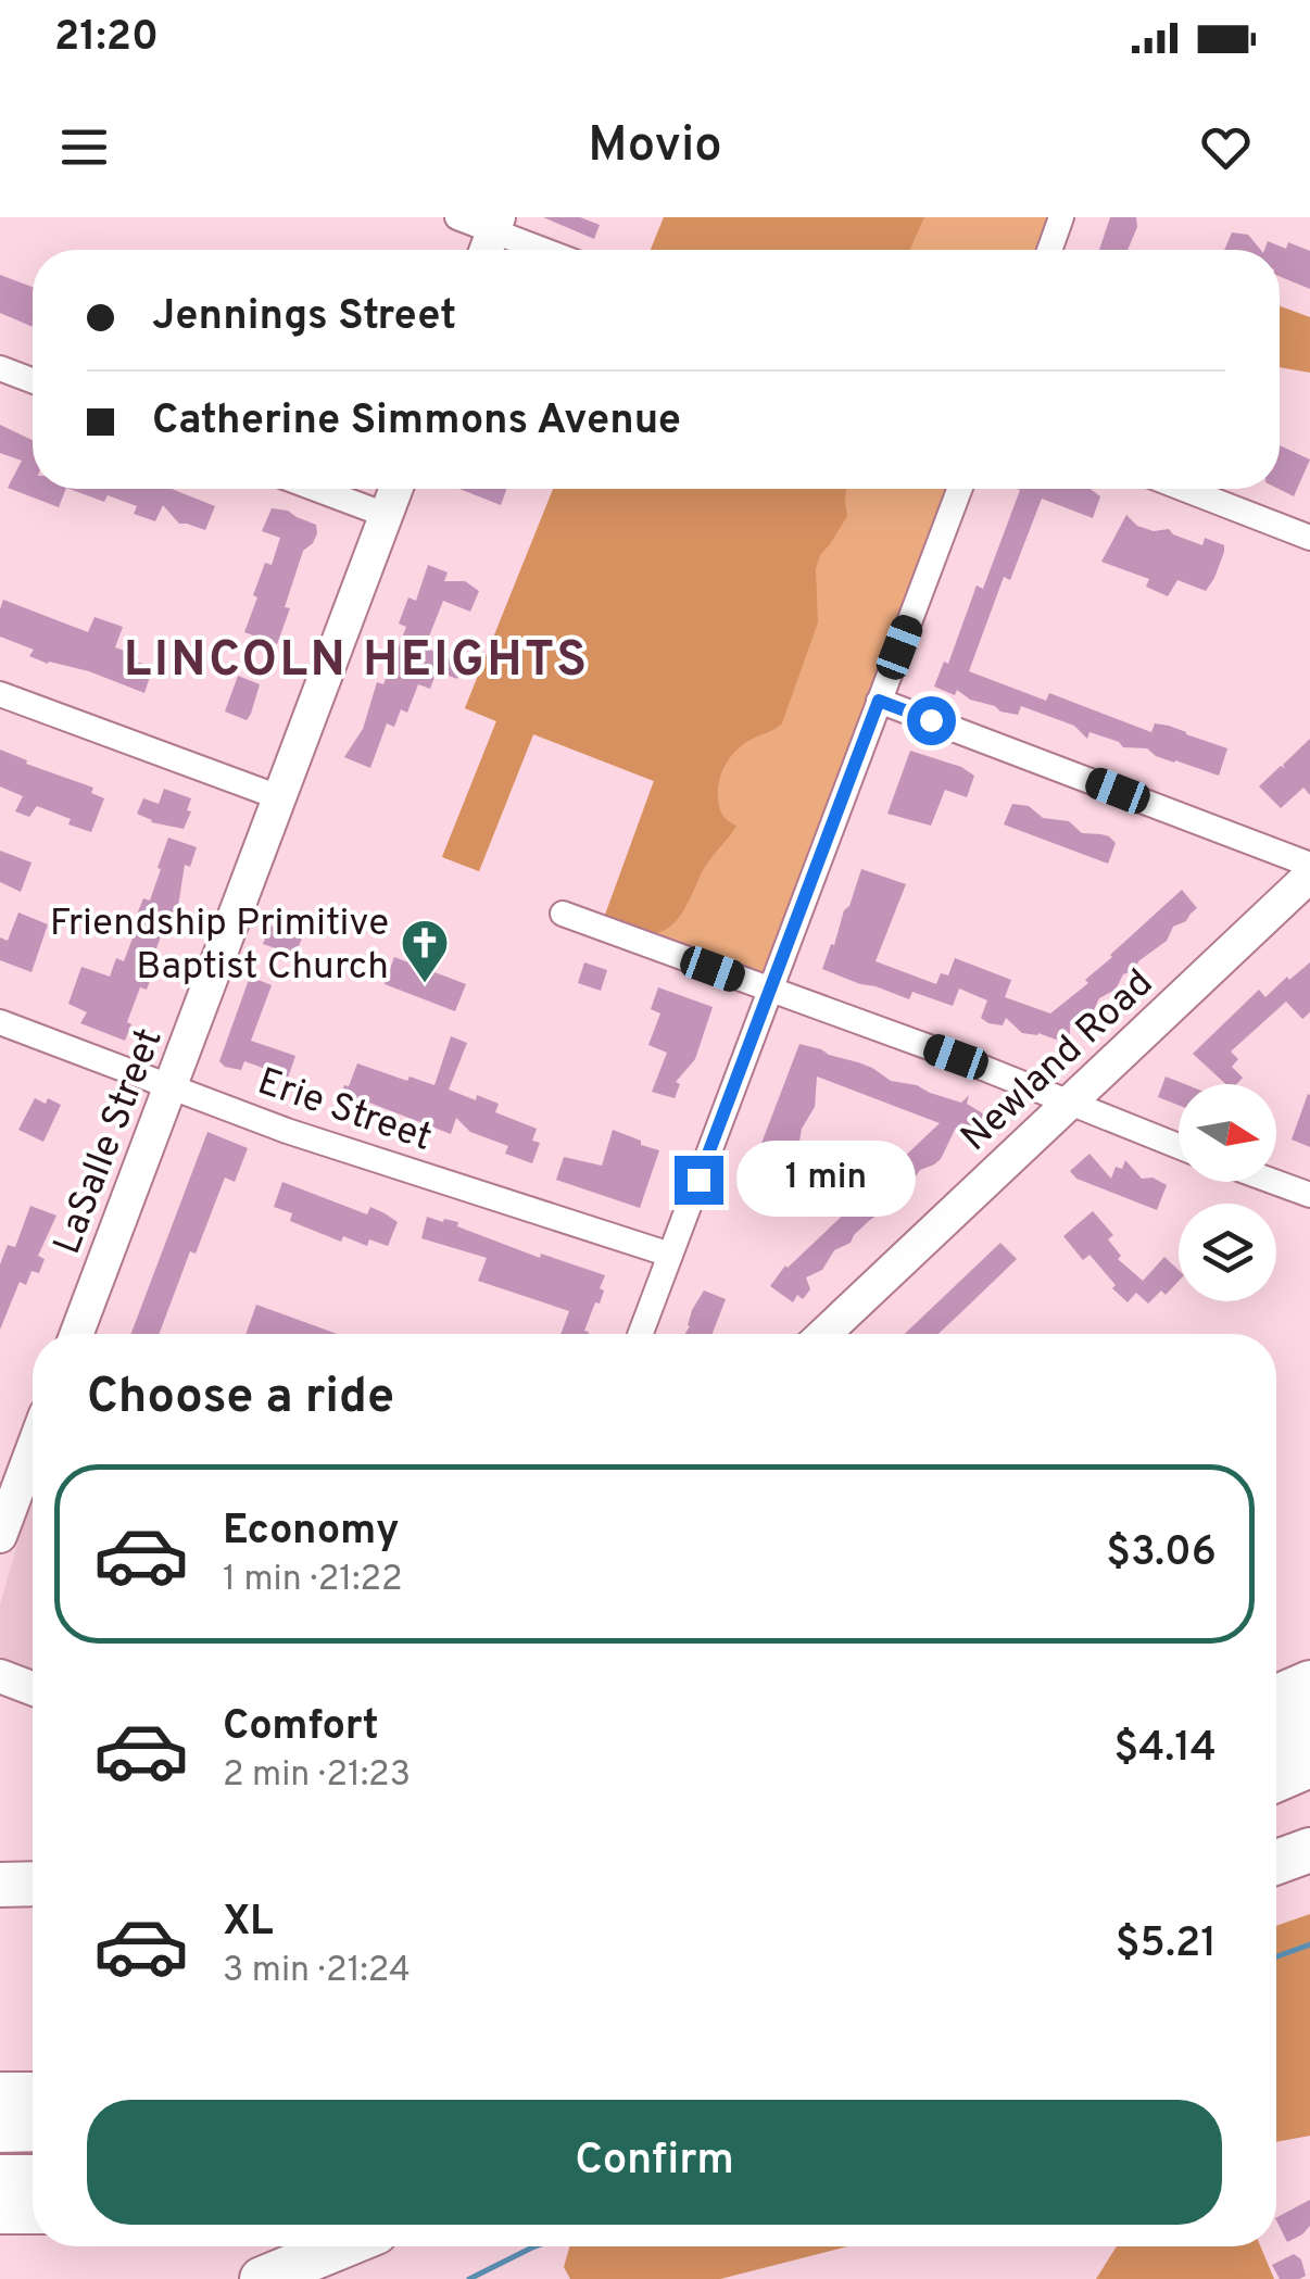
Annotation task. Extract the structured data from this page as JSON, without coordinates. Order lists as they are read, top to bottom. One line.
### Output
{"streets":{"street":["Newland Road","Erie Street","LaSalle Street"]},"crossings":[["Erie Street","LaSalle Street"]],"districts":["LINCOLN HEIGHTS"],"places":{"church":["Friendship Primitive Baptist Church"]},"north":"right","page":{"status":"21:20","header":"Movio","banner":["Jennings Street","Catherine Simmons Avenue"],"bubble":"1 min","heading":"Choose a ride","list":[{"name":"Economy","note":"1 min · 21:22","value":"$3.06"},{"name":"Comfort","note":"2 min · 21:23","value":"$4.14"},{"name":"XL","note":"3 min · 21:24","value":"$5.21"}],"buttons":"Confirm"}}
